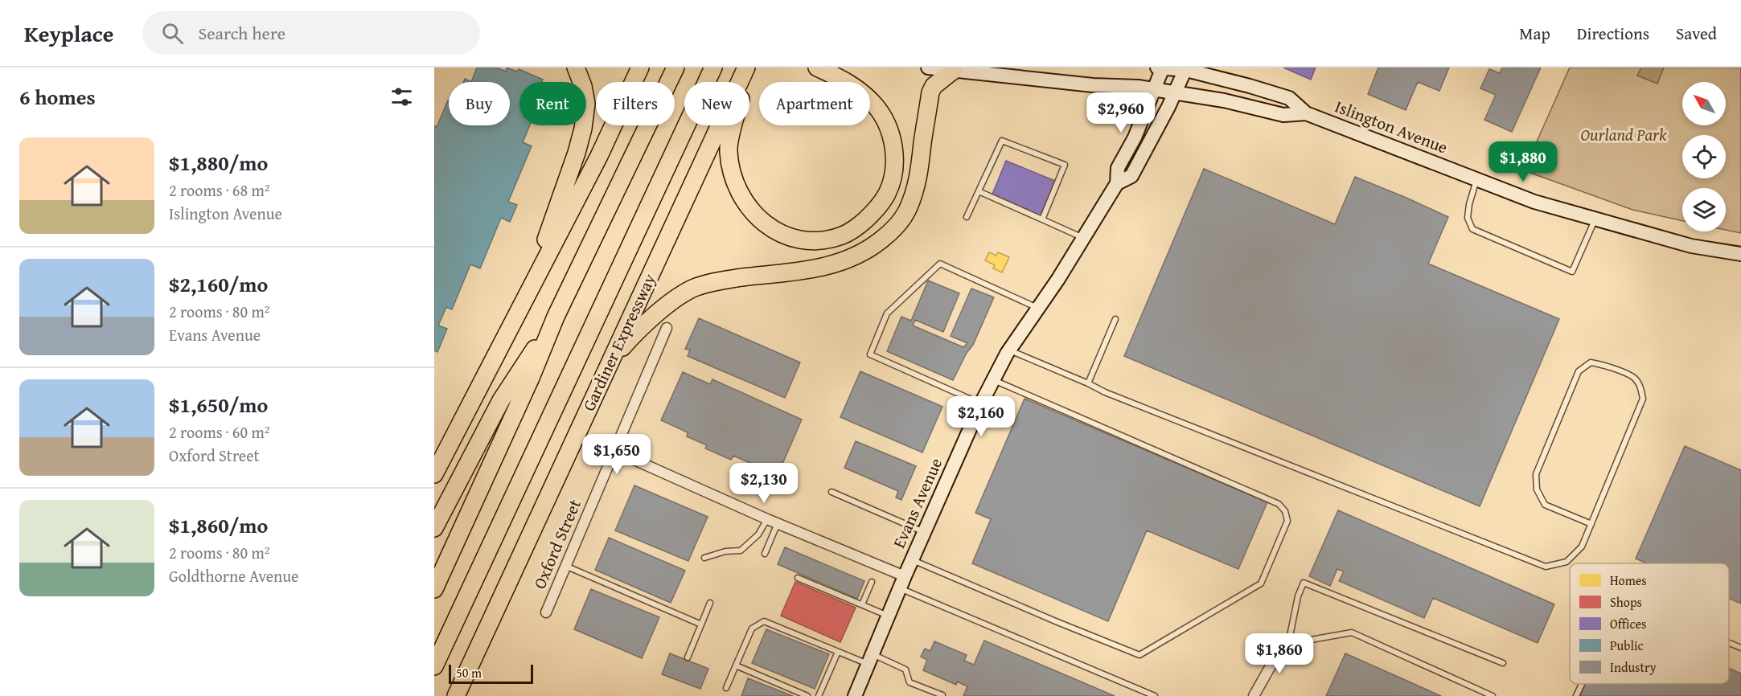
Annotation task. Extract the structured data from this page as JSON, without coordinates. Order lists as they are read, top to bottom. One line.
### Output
{"streets":{"highway":["Gardiner Expressway"],"main road":["Islington Avenue","Evans Avenue"],"street":["Oxford Street"]},"crossings":[["Islington Avenue","Evans Avenue"]],"parks":["Ourland Park"],"legend":["Homes","Shops","Offices","Public","Industry"],"scale_bar":"50 m","north":"top left","page":{"header":"Keyplace","search":"Search here","nav":["Map","Directions","Saved"],"heading":"6 homes","chip":["Buy","Rent","Filters","New","Apartment"],"price":["$2,960","$1,880","$2,160","$1,650","$2,130","$1,860"],"list":[{"name":"$1,880/mo","note":"2 rooms · 68 m² · Islington Avenue"},{"name":"$2,160/mo","note":"2 rooms · 80 m² · Evans Avenue"},{"name":"$1,650/mo","note":"2 rooms · 60 m² · Oxford Street"},{"name":"$1,860/mo","note":"2 rooms · 80 m² · Goldthorne Avenue"}],"scale":"50 m"}}
